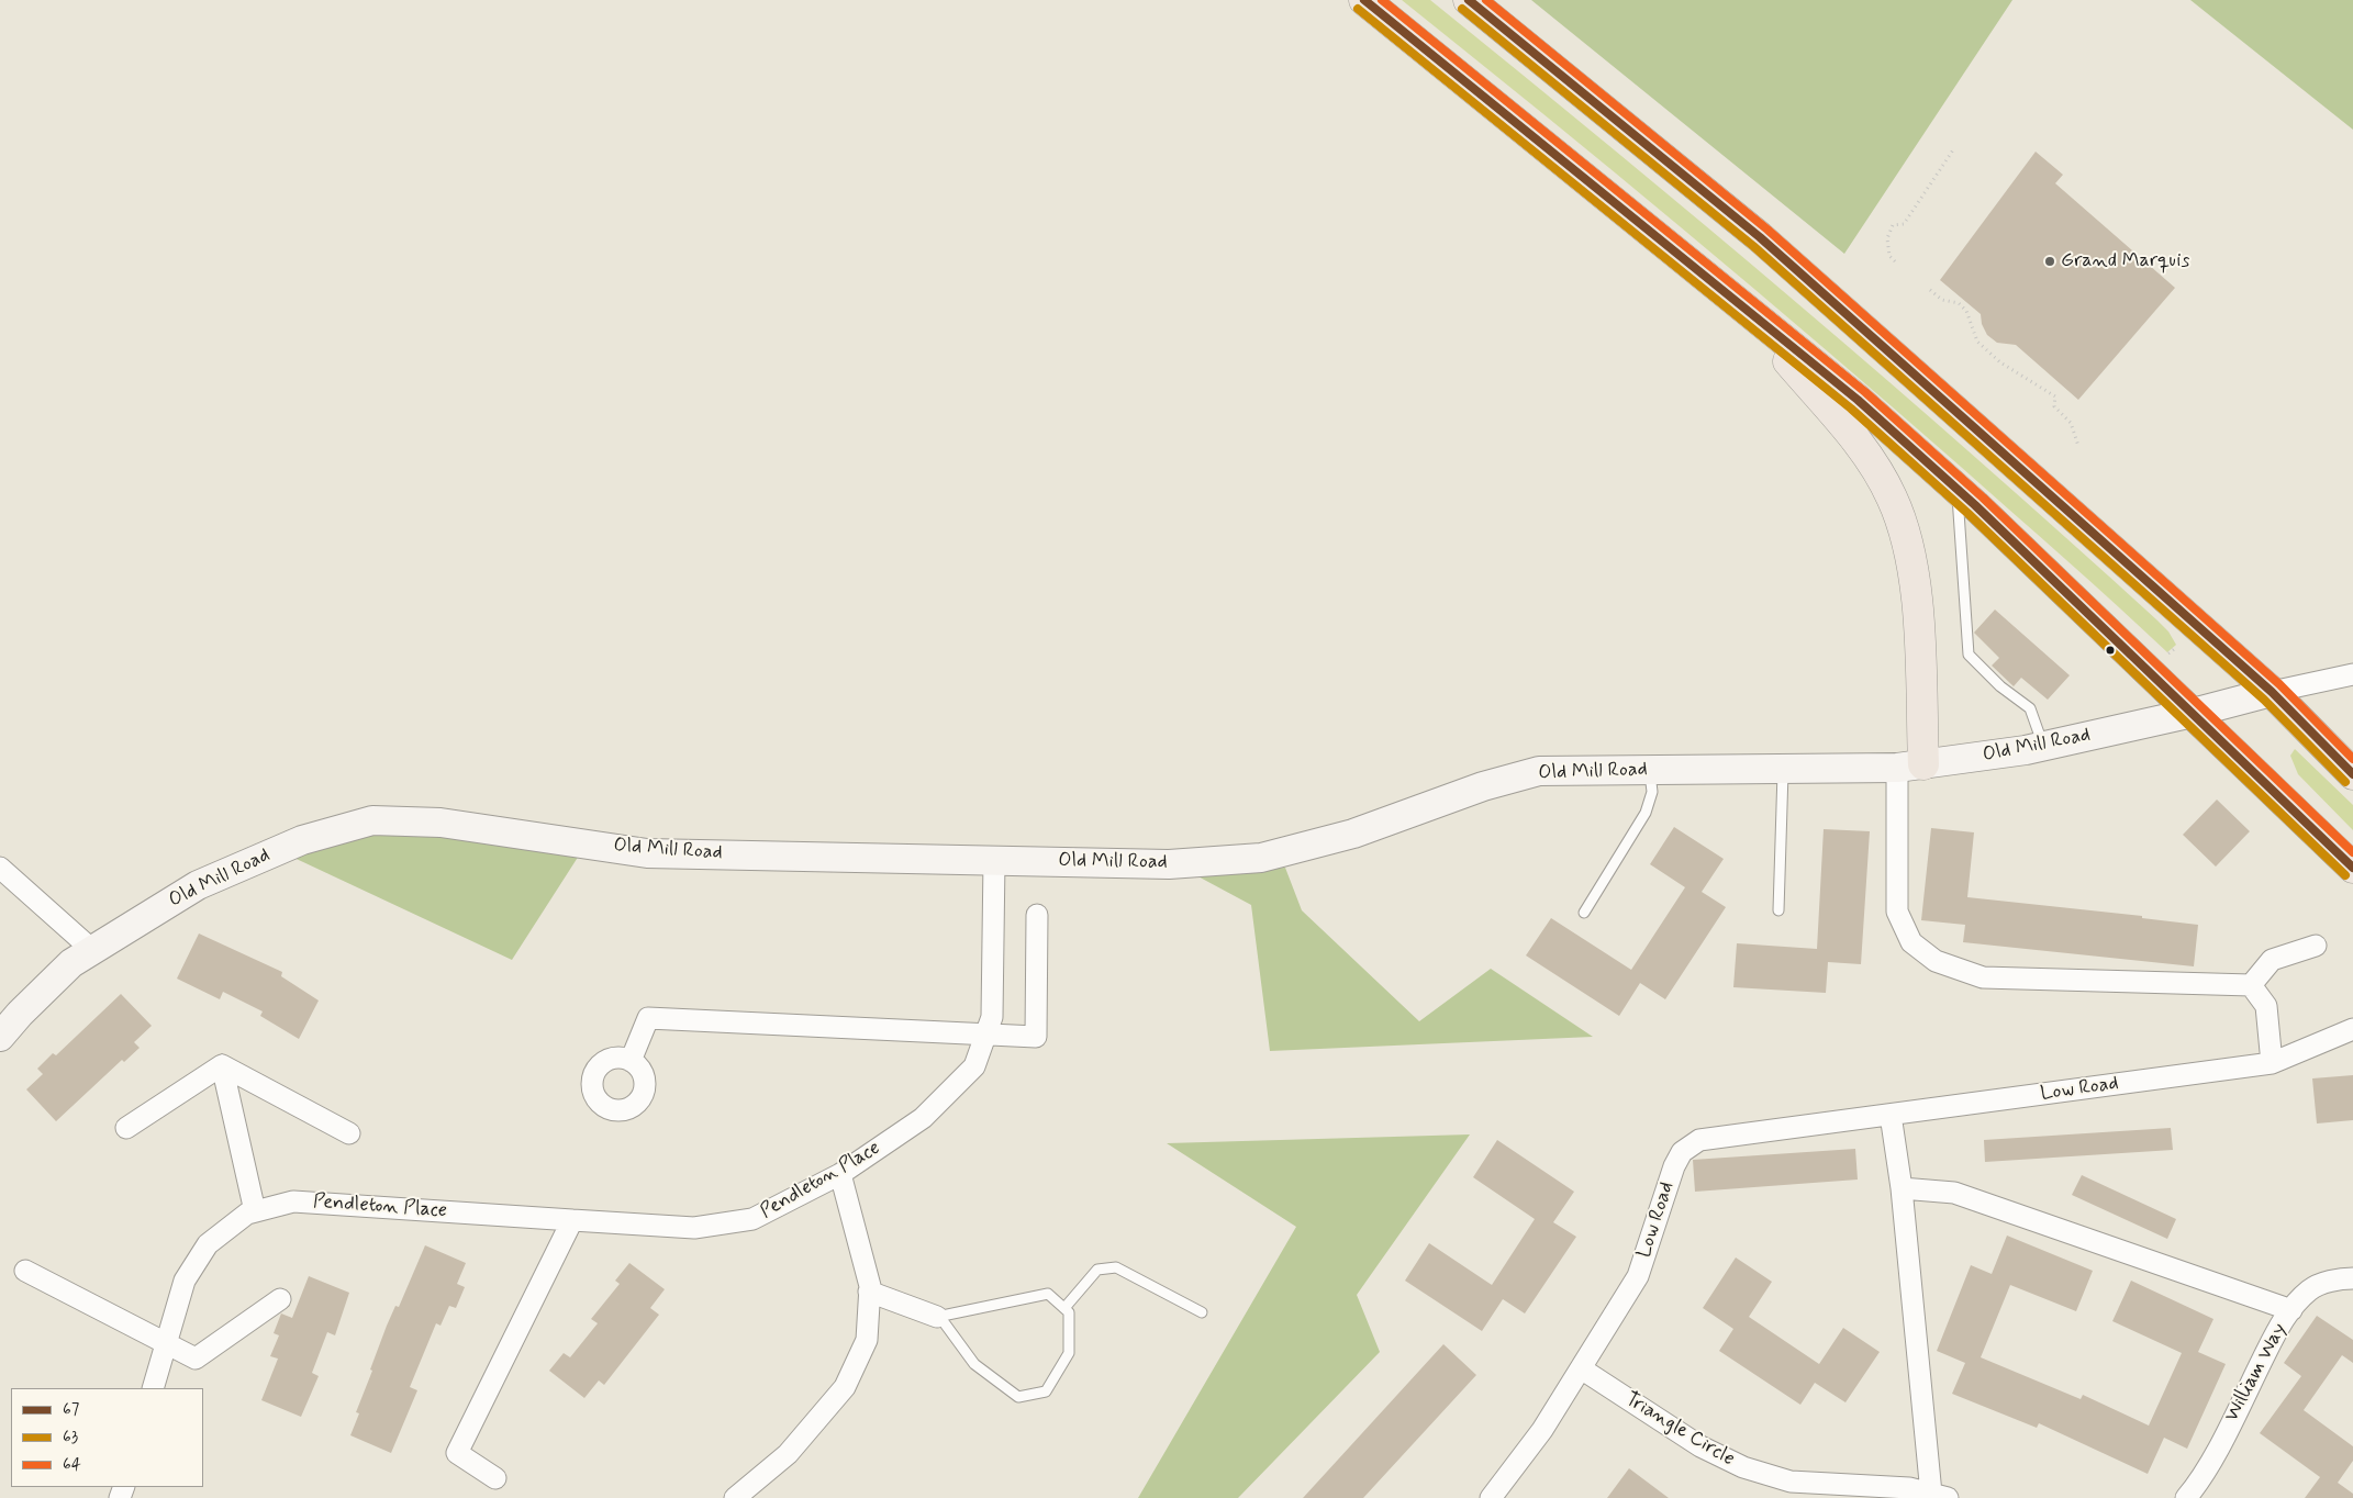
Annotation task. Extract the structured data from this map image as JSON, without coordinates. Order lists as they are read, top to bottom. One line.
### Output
{"streets":{"street":["Old Mill Road","Low Road","Pendleton Place","William Way","Triangle Circle"]},"crossings":[["Old Mill Road","Pendleton Place"],["Low Road","Triangle Circle"]],"places":["Grand Marquis"],"lines":["transit line 67","transit line 64","transit line 63"],"legend":["67","63","64"]}
